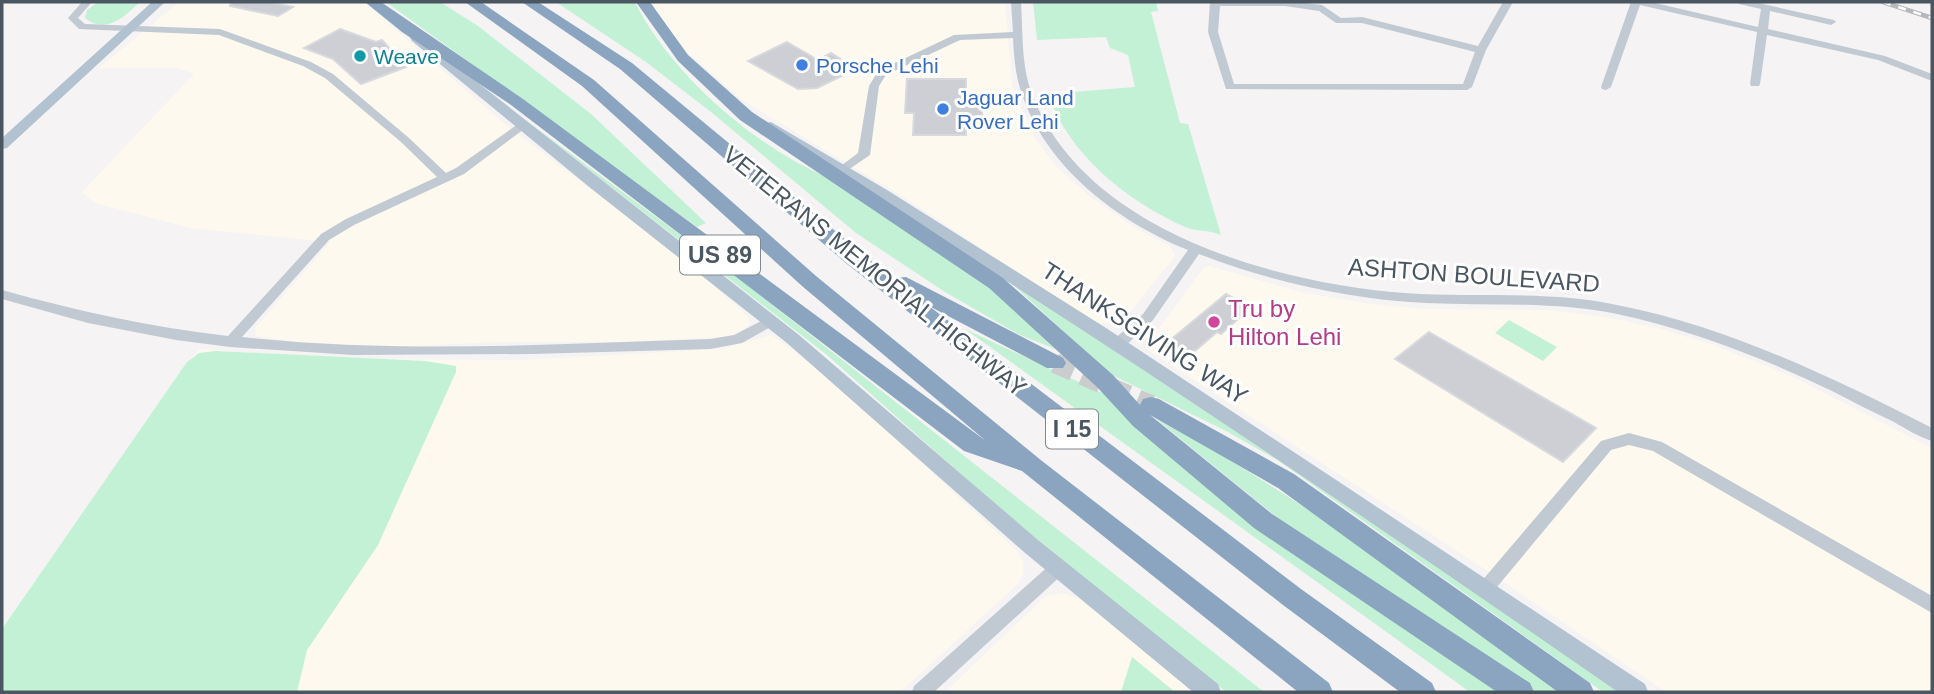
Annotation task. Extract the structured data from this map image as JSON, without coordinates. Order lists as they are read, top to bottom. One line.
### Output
{"streets":{"highway":["US 89","VETERANS MEMORIAL HIGHWAY","THANKSGIVING WAY","I 15"],"street":["ASHTON BOULEVARD"]},"crossings":[["US 89","VETERANS MEMORIAL HIGHWAY"]],"places":["Weave","Porsche Lehi","Jaguar Land Rover Lehi","Tru by Hilton Lehi"]}
